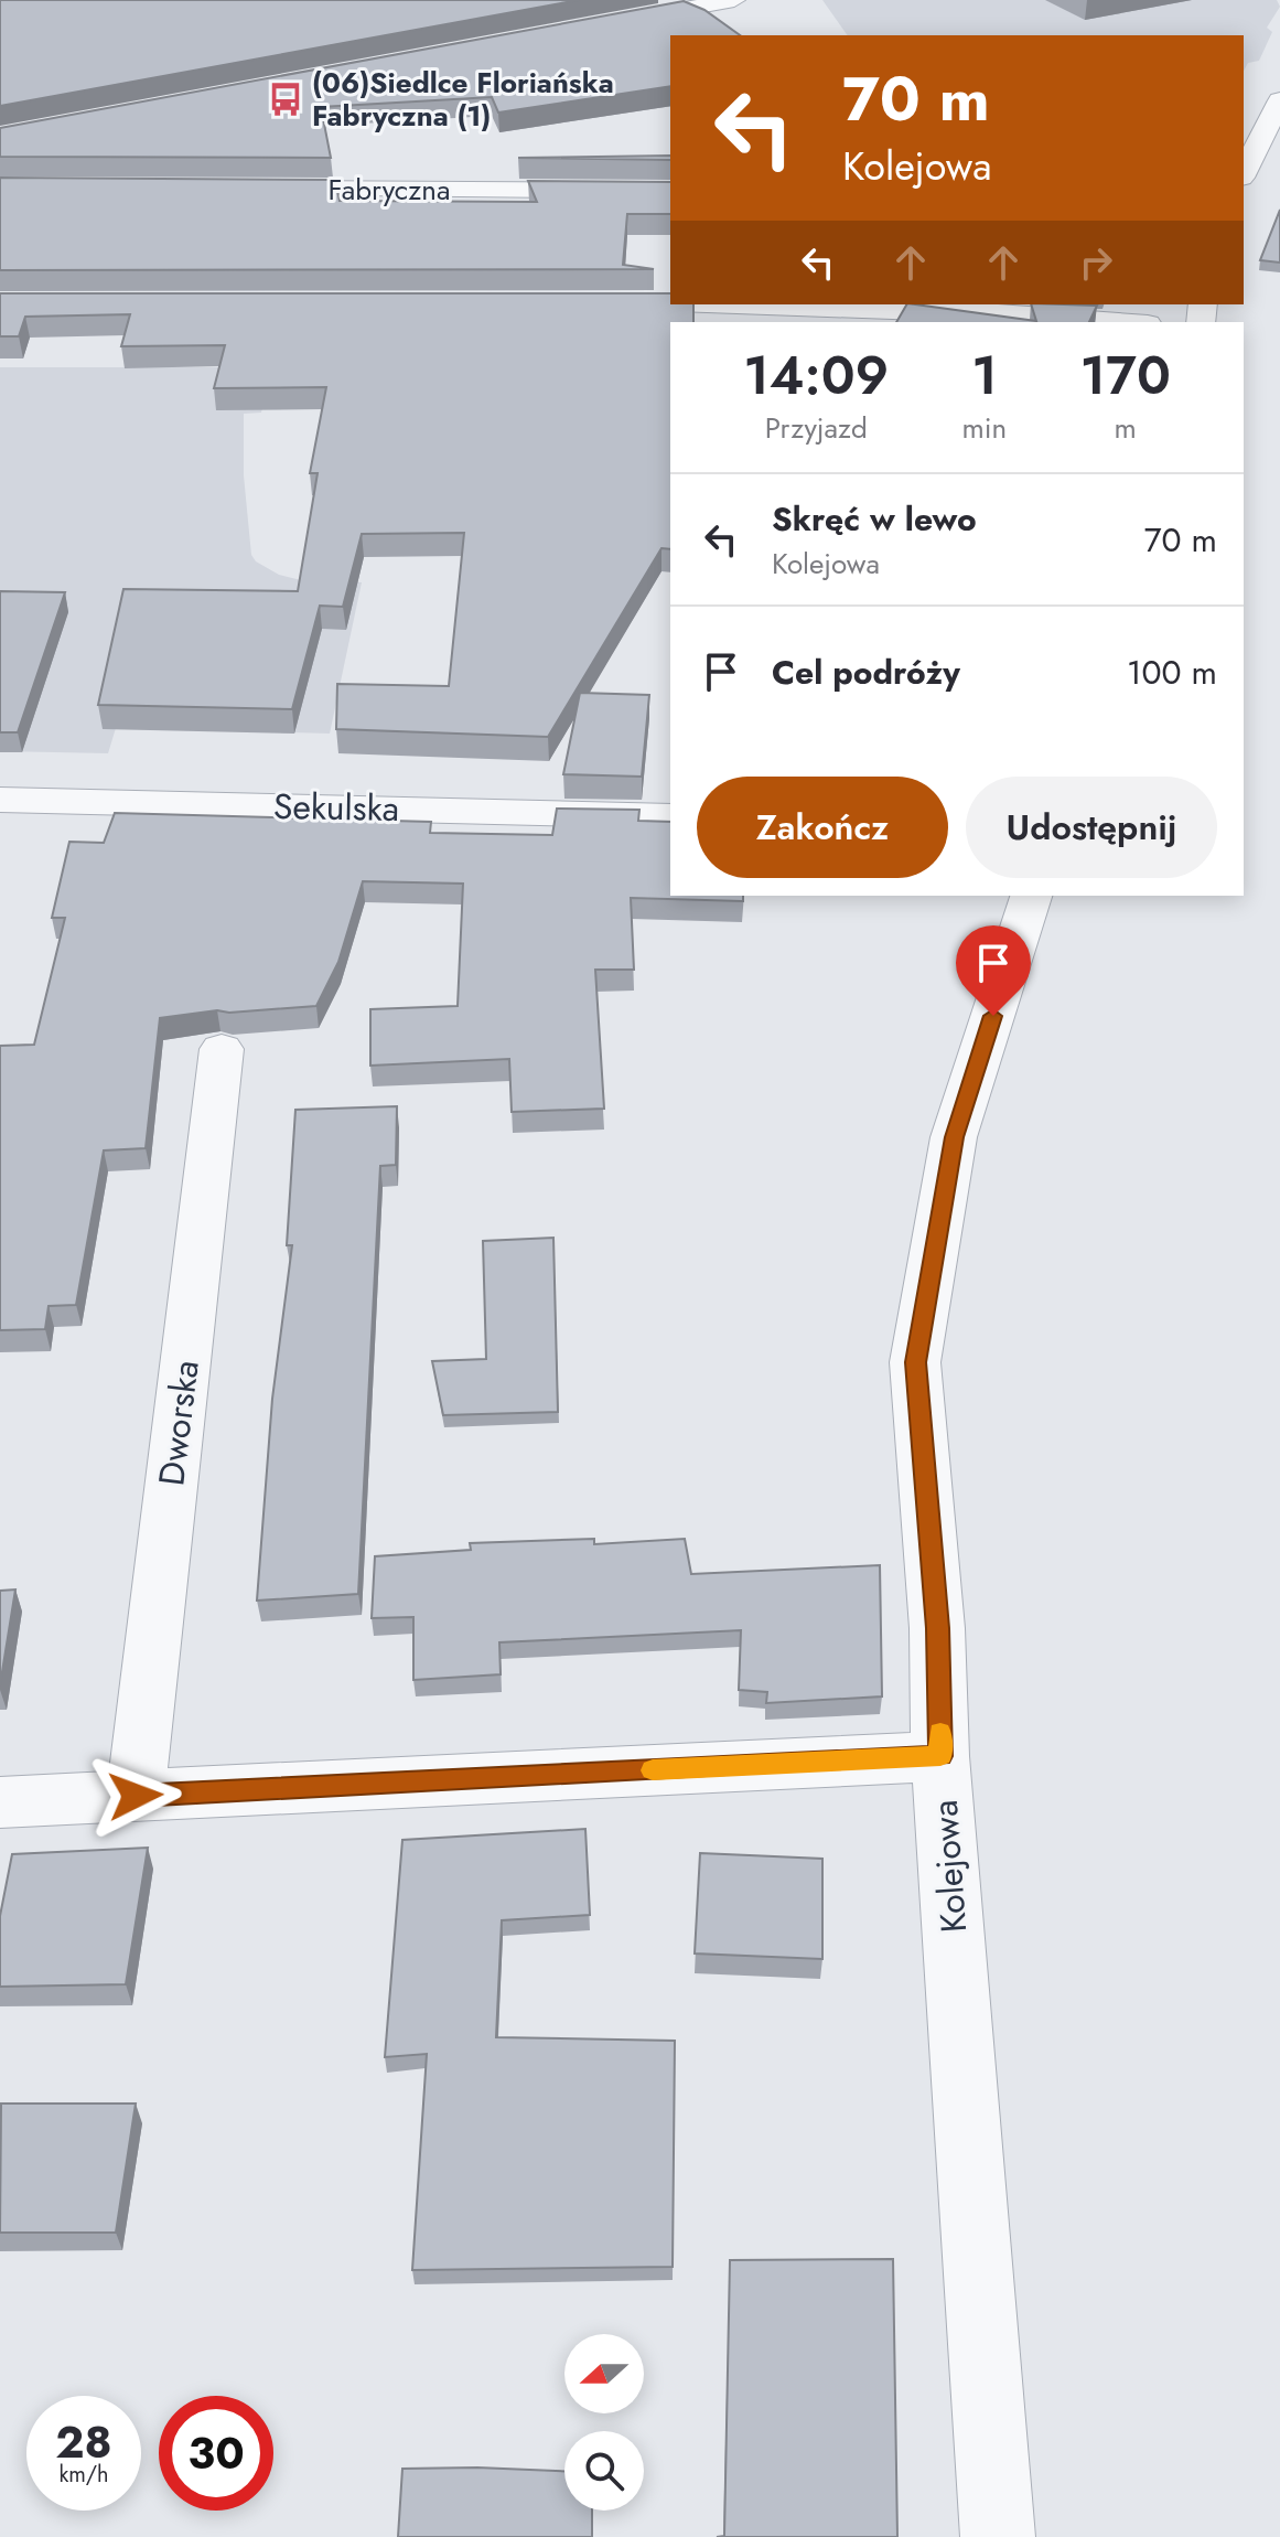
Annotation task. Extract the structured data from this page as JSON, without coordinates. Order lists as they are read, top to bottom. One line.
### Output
{"streets":{"street":["Fabryczna","Sekulska","Dworska","Kolejowa"]},"places":{"bus stop":["(06)Siedlce Floriańska Fabryczna (1)"]},"north":"left","page":{"turn":["70 m","Kolejowa"],"eta":["14:09","Przyjazd","1","min","170","m"],"list":[{"name":"Skręć w lewo","note":"Kolejowa","value":"70 m"},{"name":"Cel podróży","value":"100 m"}],"buttons":["Zakończ","Udostępnij"],"speed":"28 km/h","limit":"30"}}
